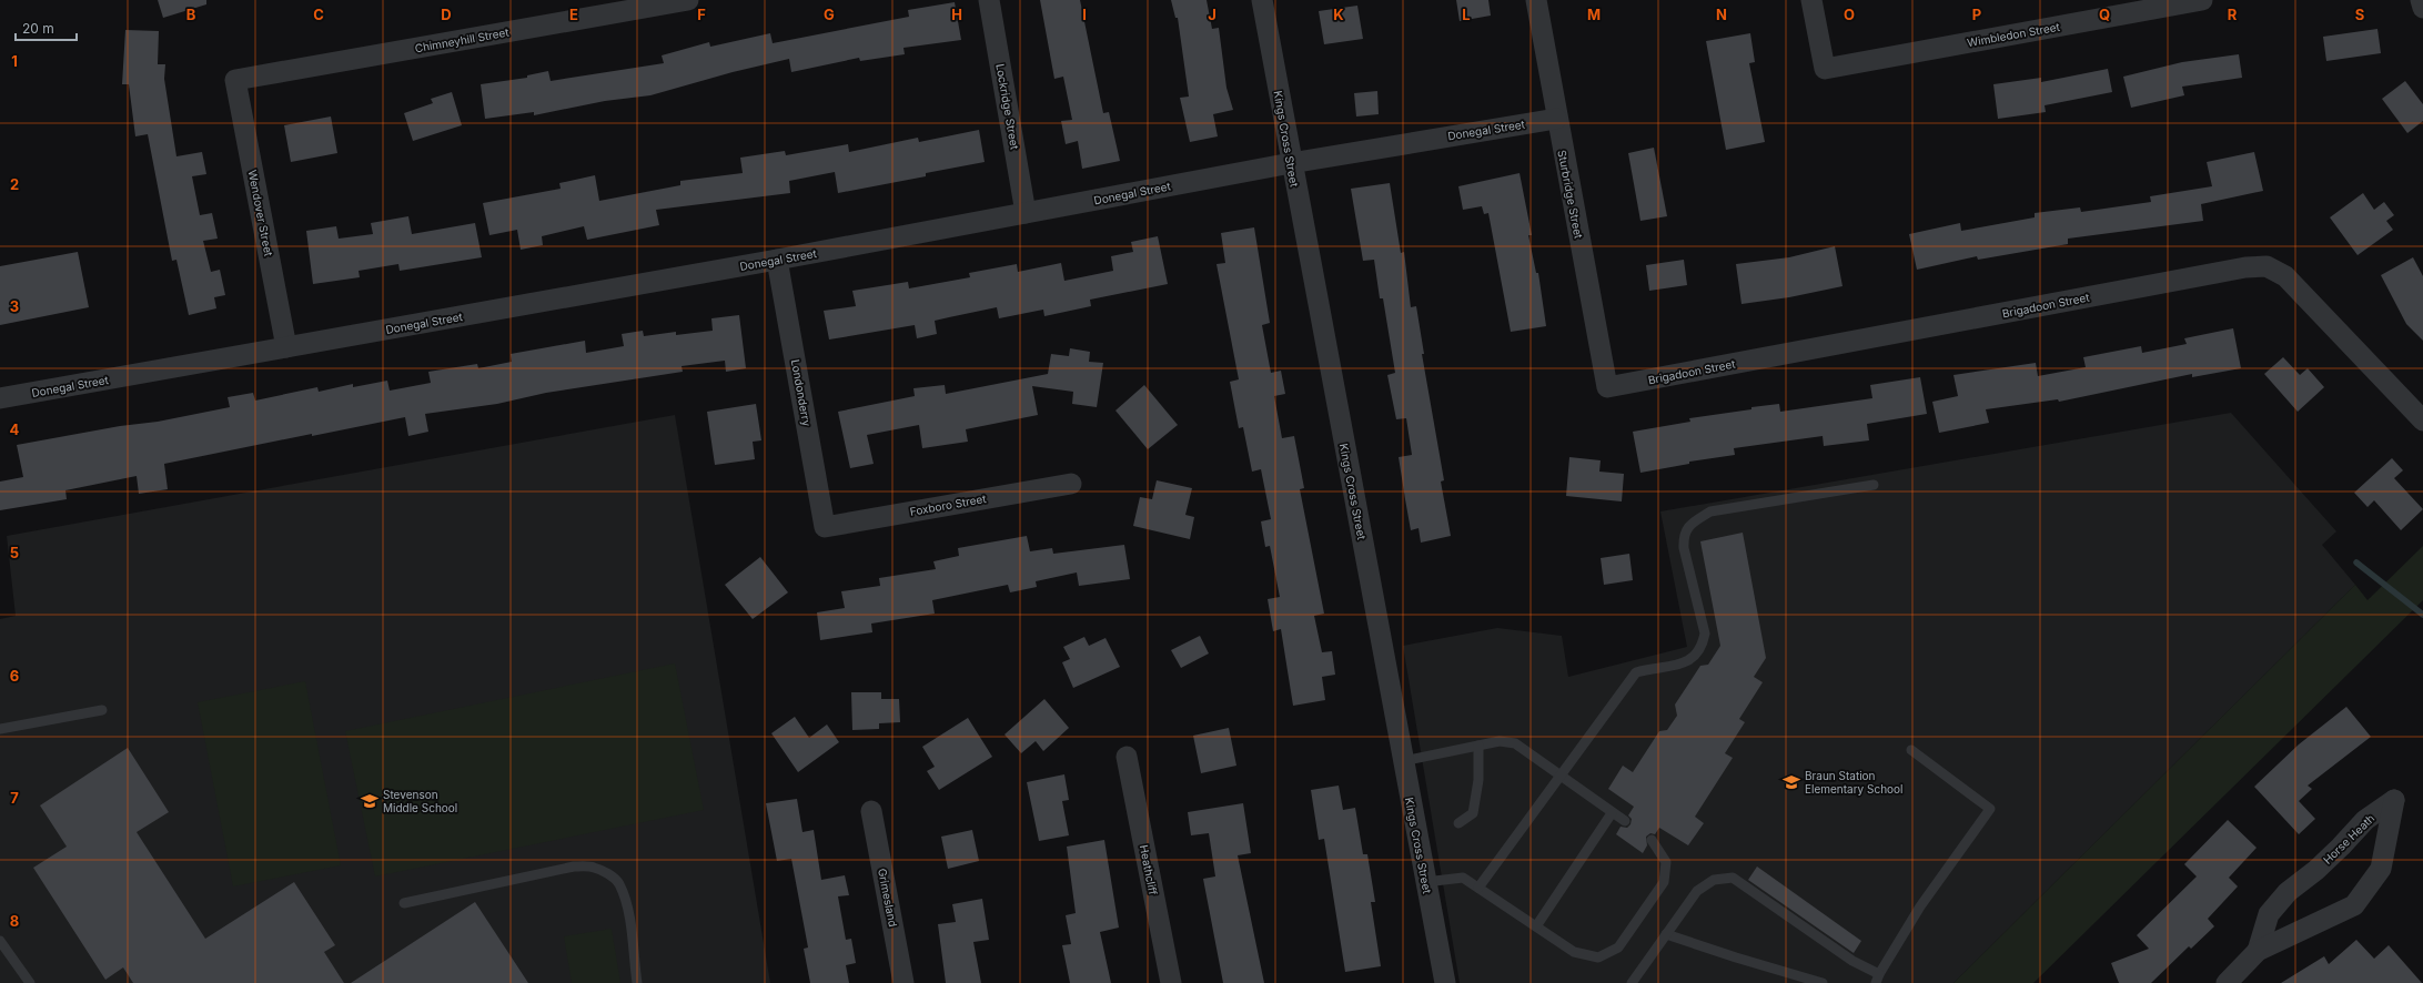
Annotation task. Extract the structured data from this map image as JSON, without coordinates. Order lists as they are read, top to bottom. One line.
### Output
{"streets":{"street":["Wimbledon Street","Chimneyhill Street","Lockridge Street","Donegal Street","Kings Cross Street","Sturbridge Street","Wendover Street","Brigadoon Street","Londonderry","Foxboro Street","Horse Heath","Heathcliff","Grimesland"]},"crossings":[["Chimneyhill Street","Wendover Street"],["Lockridge Street","Donegal Street"],["Donegal Street","Kings Cross Street"],["Donegal Street","Sturbridge Street"],["Donegal Street","Wendover Street"],["Donegal Street","Londonderry"],["Sturbridge Street","Brigadoon Street"],["Londonderry","Foxboro Street"]],"places":{"school or university":["Braun Station Elementary School","Stevenson Middle School"]},"scale_bar":"20 m","grid":{"columns":["B","C","D","E","F","G","H","I","J","K","L","M","N","O","P","Q","R","S"],"rows":["1","2","3","4","5","6","7","8"]}}
